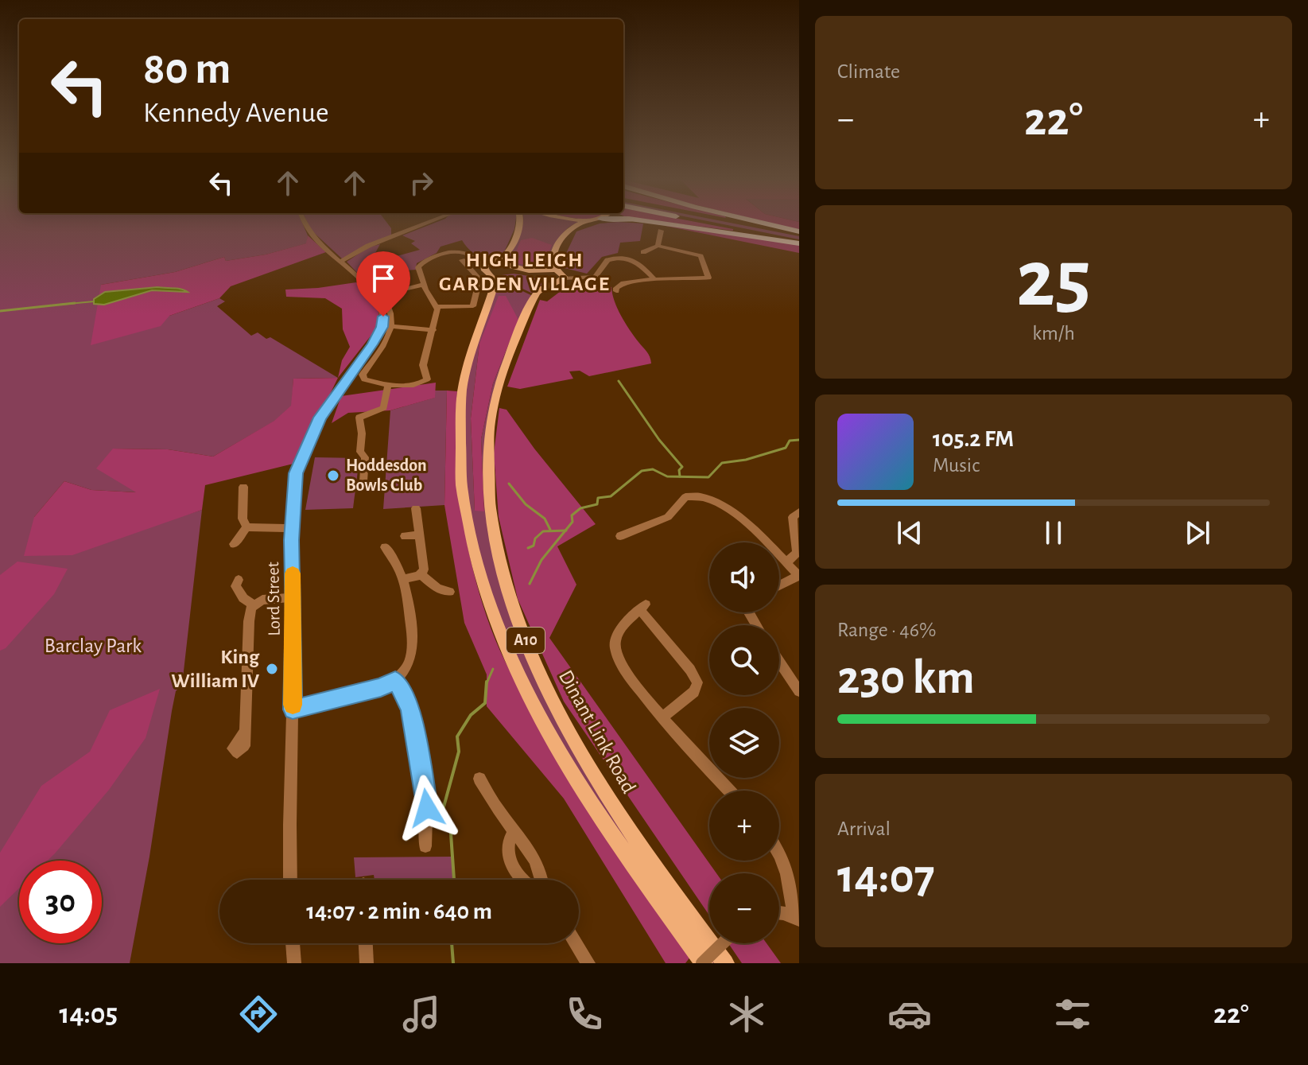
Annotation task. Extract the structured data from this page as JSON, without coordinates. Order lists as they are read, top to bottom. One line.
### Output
{"streets":{"main road":["A10","Dinant Link Road"],"street":["Lord Street"]},"districts":["HIGH LEIGH GARDEN VILLAGE"],"parks":["Barclay Park"],"places":["Hoddesdon Bowls Club","King William IV"],"page":{"tile":["Climate",["25","km/h"],["Range · 46%","230 km"],["Arrival","14:07"]],"turn":["80 m","Kennedy Avenue"],"heat":["−","22°","+"],"song":["105.2 FM","Music"],"map_buttons":["+","−"],"limit":"30","trip":"14:07 · 2 min · 640 m","tabs":["14:05","22°"]}}
